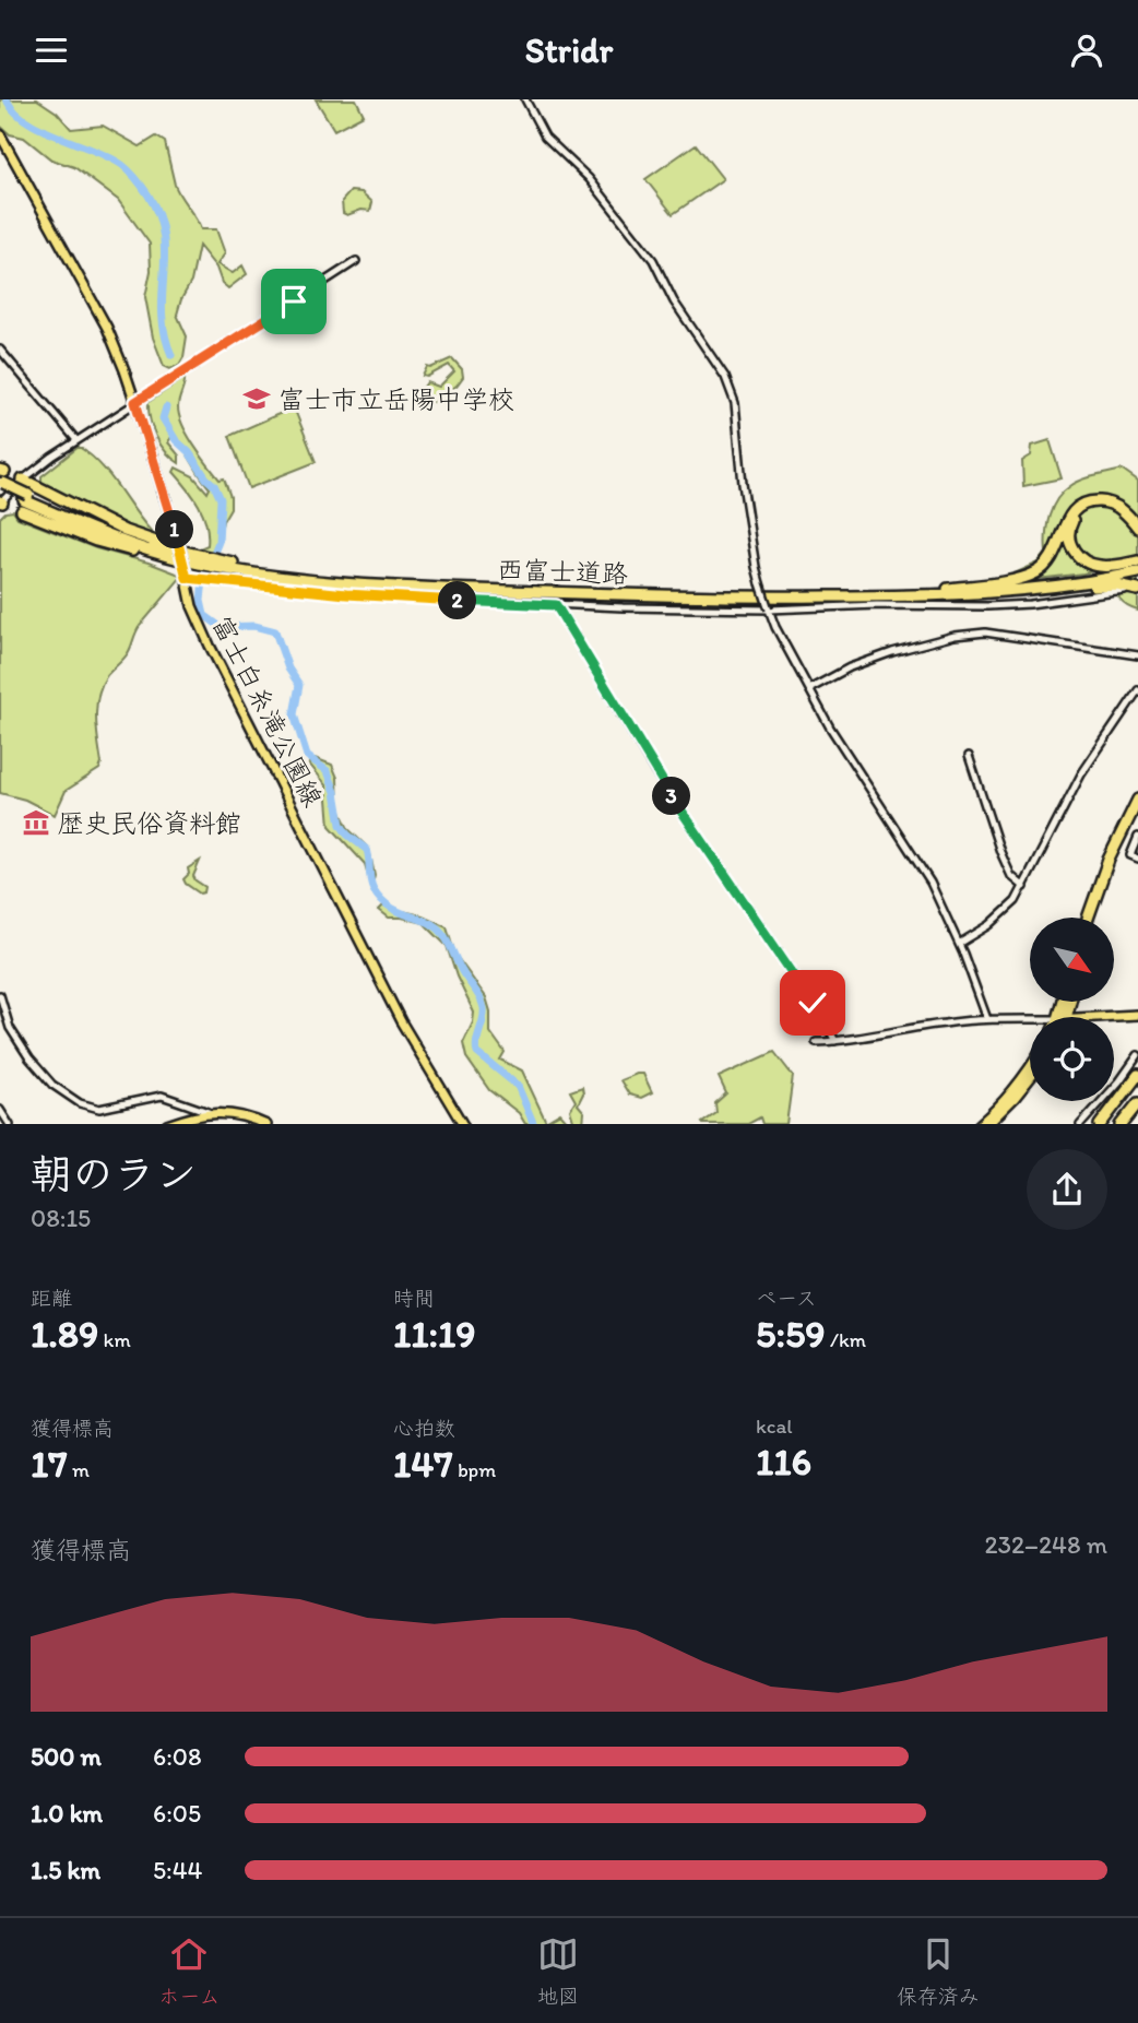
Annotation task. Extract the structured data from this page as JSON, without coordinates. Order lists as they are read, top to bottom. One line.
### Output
{"streets":{"highway":["西富士道路"],"main road":["富士白糸滝公園線"]},"crossings":[["西富士道路","富士白糸滝公園線"]],"places":{"school or university":["富士市立岳陽中学校"],"museum":["歴史民俗資料館"]},"north":"bottom right","page":{"header":"Stridr","pins":["1","2","3"],"heading":["朝のラン","08:15"],"stats":[["距離","1.89 km"],["時間","11:19"],["ペース","5:59 /km"],["獲得標高","17 m"],["心拍数","147 bpm"],["kcal","116"]],"chart":["獲得標高","232–248 m"],"list":[{"name":"500 m","note":"6:08"},{"name":"1.0 km","note":"6:05"},{"name":"1.5 km","note":"5:44"}],"tabs":["ホーム","地図","保存済み"]}}
